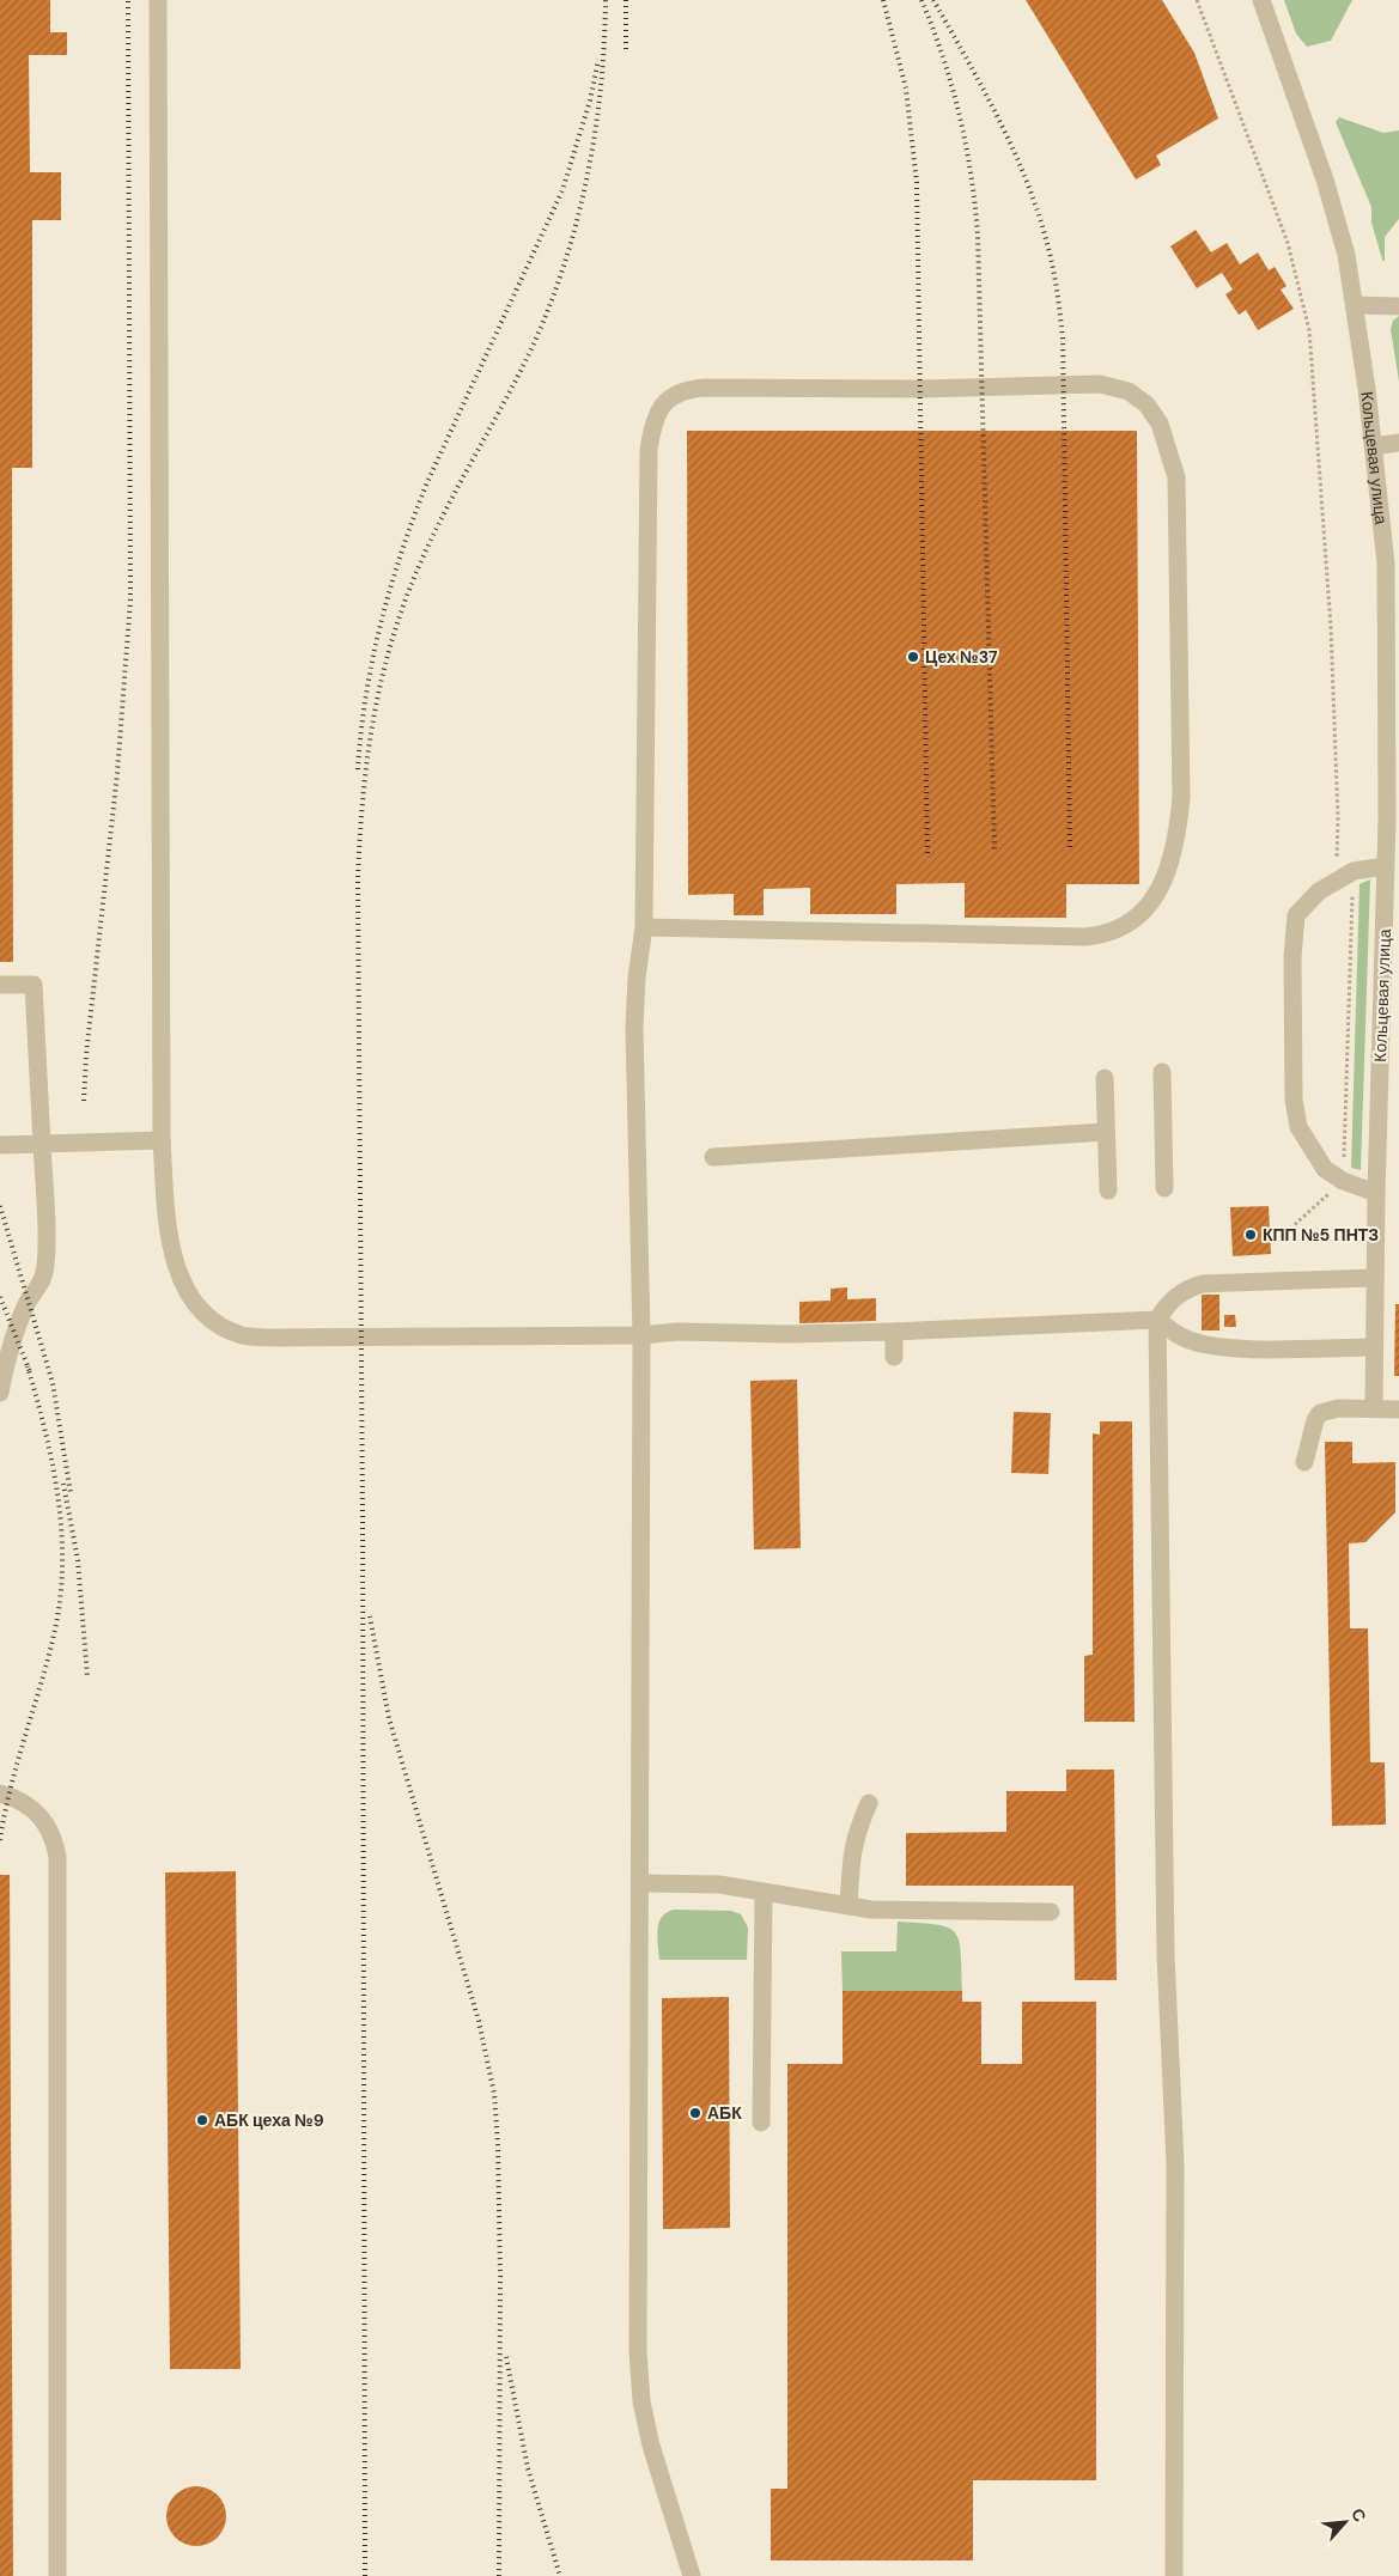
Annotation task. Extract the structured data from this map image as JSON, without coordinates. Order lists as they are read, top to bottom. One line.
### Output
{"streets":{"street":["Кольцевая улица"]},"places":["Цех №37","КПП №5 ПНТЗ","АБК","АБК цеха №9"],"north":"top right"}
